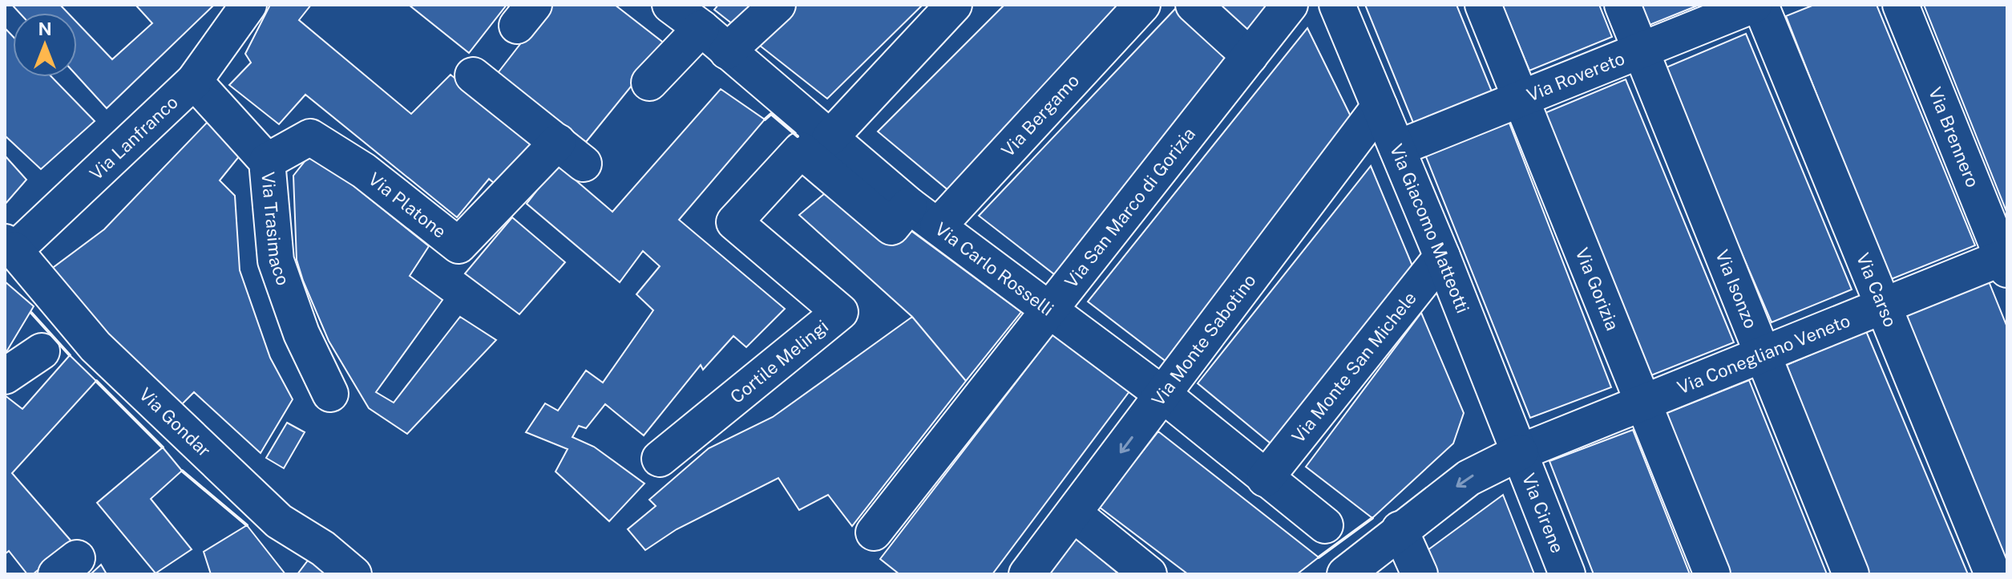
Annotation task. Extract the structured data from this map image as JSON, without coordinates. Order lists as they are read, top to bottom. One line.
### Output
{"streets":{"street":["Via Rovereto","Via Bergamo","Via Lanfranco","Via Brennero","Via Platone","Via San Marco di Gorizia","Via Trasimaco","Via Giacomo Matteotti","Via Carlo Rosselli","Via Gorizia","Via Isonzo","Via Carso","Via Monte Sabotino","Via Conegliano Veneto","Cortile Melingi","Via Monte San Michele","Via Gondar","Via Cirene"]},"crossings":[["Via Rovereto","Via Giacomo Matteotti"],["Via Rovereto","Via Gorizia"],["Via Rovereto","Via Isonzo"],["Via Bergamo","Via Carlo Rosselli"],["Via Lanfranco","Via Trasimaco"],["Via Lanfranco","Via Gondar"],["Via Brennero","Via Conegliano Veneto"],["Via Platone","Via Trasimaco"],["Via San Marco di Gorizia","Via Carlo Rosselli"],["Via Giacomo Matteotti","Via Monte Sabotino"],["Via Giacomo Matteotti","Via Conegliano Veneto"],["Via Giacomo Matteotti","Via Monte San Michele"],["Via Giacomo Matteotti","Via Cirene"],["Via Carlo Rosselli","Via Monte Sabotino"],["Via Carlo Rosselli","Cortile Melingi"],["Via Carlo Rosselli","Via Monte San Michele"],["Via Gorizia","Via Conegliano Veneto"],["Via Isonzo","Via Conegliano Veneto"],["Via Carso","Via Conegliano Veneto"],["Via Conegliano Veneto","Via Cirene"]],"north":"top"}
